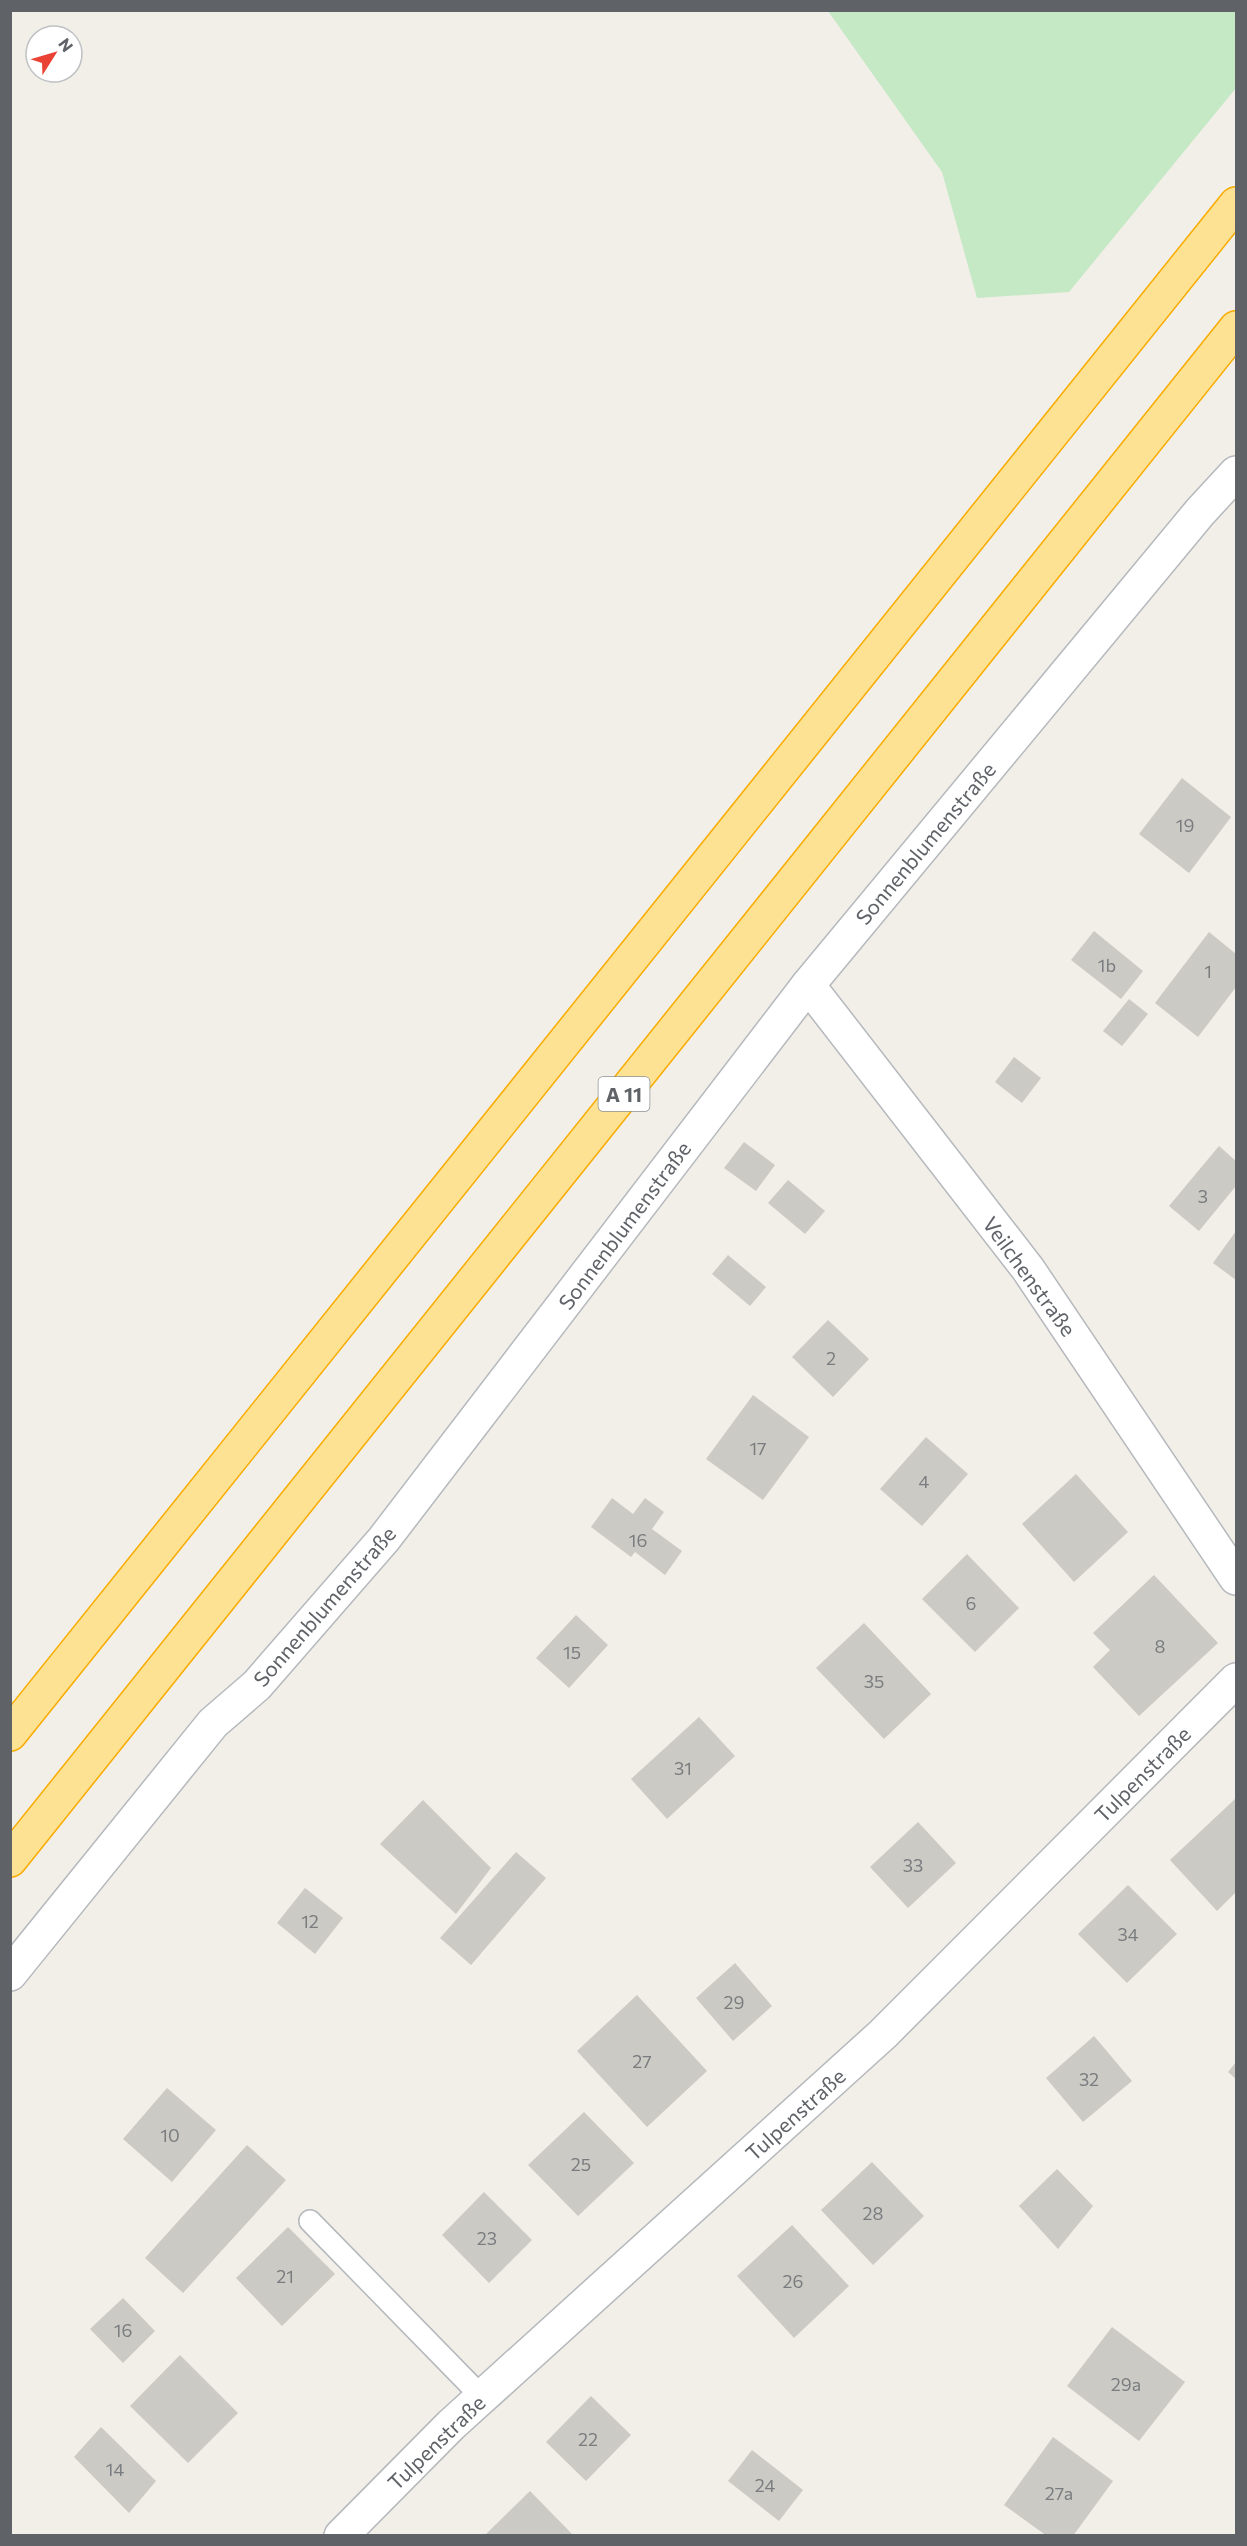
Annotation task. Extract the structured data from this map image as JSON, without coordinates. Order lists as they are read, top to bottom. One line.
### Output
{"streets":{"highway":["A 11"],"street":["Sonnenblumenstraße","Veilchenstraße","Tulpenstraße"]},"crossings":[["Sonnenblumenstraße","Veilchenstraße"]],"house_numbers":["19","1b","1","3","2","17","4","16","6","8","15","35","31","33","12","34","29","27","32","10","25","28","23","21","26","16","29a","22","14","24","27a"],"north":"top right"}
